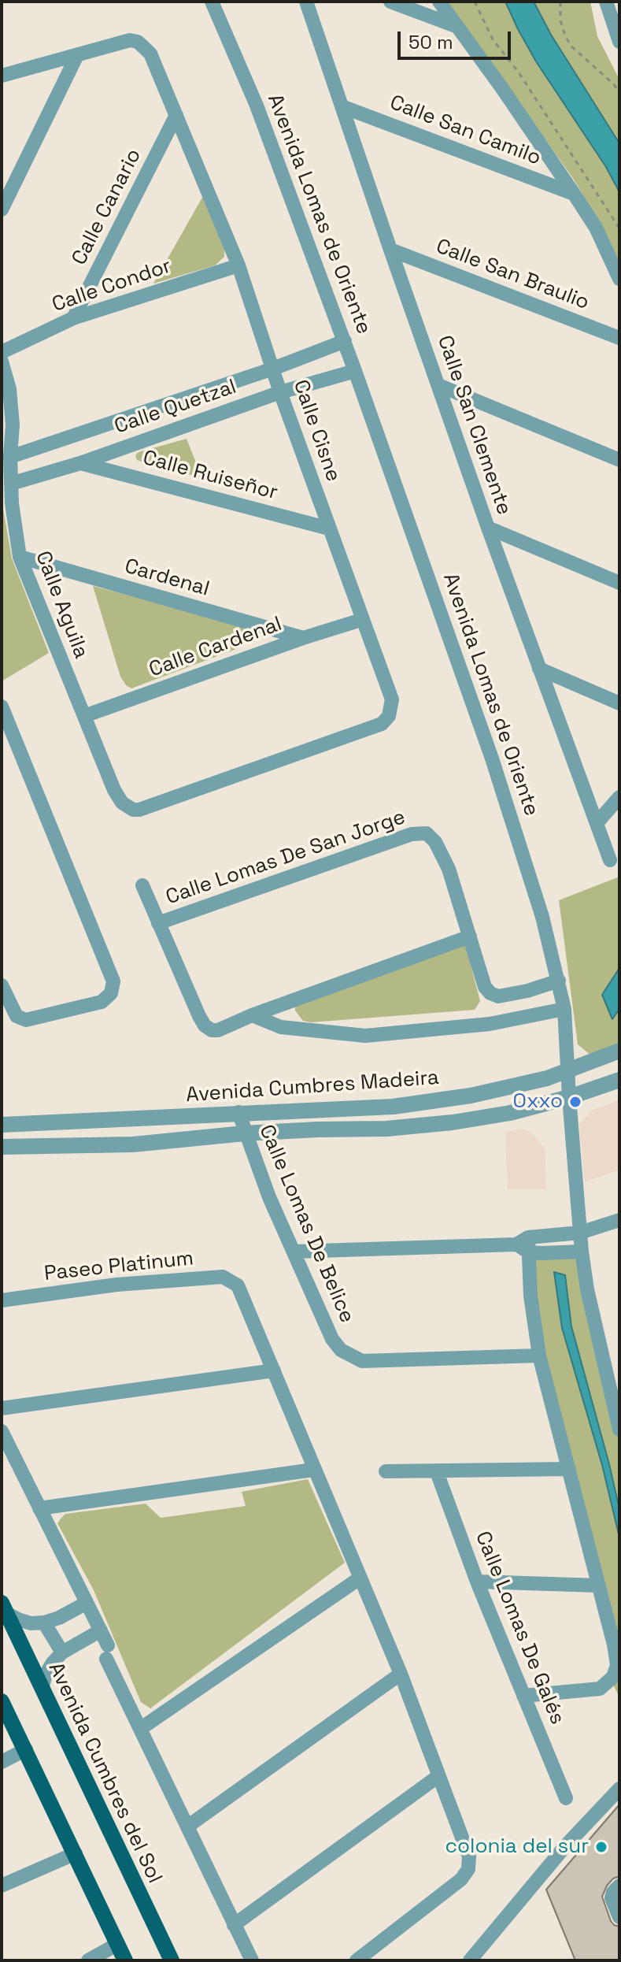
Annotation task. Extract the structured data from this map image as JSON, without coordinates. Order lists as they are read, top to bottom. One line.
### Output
{"streets":{"main road":["Avenida Cumbres del Sol"],"street":["Calle San Camilo","Calle Canario","Avenida Lomas de Oriente","Calle San Braulio","Calle Condor","Calle Quetzal","Calle San Clemente","Calle Cisne","Calle Ruiseñor","Cardenal","Calle Aguila","Calle Cardenal","Calle Lomas De San Jorge","Avenida Cumbres Madeira","Calle Lomas De Belice","Paseo Platinum","Calle Lomas De Galés"]},"crossings":[["Calle San Camilo","Calle San Clemente"],["Calle Canario","Calle Condor"],["Calle Canario","Calle Cisne"],["Avenida Lomas de Oriente","Calle Quetzal"],["Avenida Lomas de Oriente","Avenida Cumbres Madeira"],["Calle San Braulio","Calle San Clemente"],["Calle Condor","Calle Cisne"],["Calle Quetzal","Calle Cisne"],["Calle Quetzal","Calle Ruiseñor"],["Calle Quetzal","Calle Aguila"],["Calle Cisne","Calle Ruiseñor"],["Calle Cisne","Calle Aguila"],["Calle Cisne","Calle Cardenal"],["Cardenal","Calle Aguila"],["Cardenal","Calle Cardenal"],["Calle Aguila","Calle Cardenal"],["Avenida Cumbres Madeira","Calle Lomas De Belice"]],"places":["Oxxo","colonia del sur"],"scale_bar":"50 m"}
